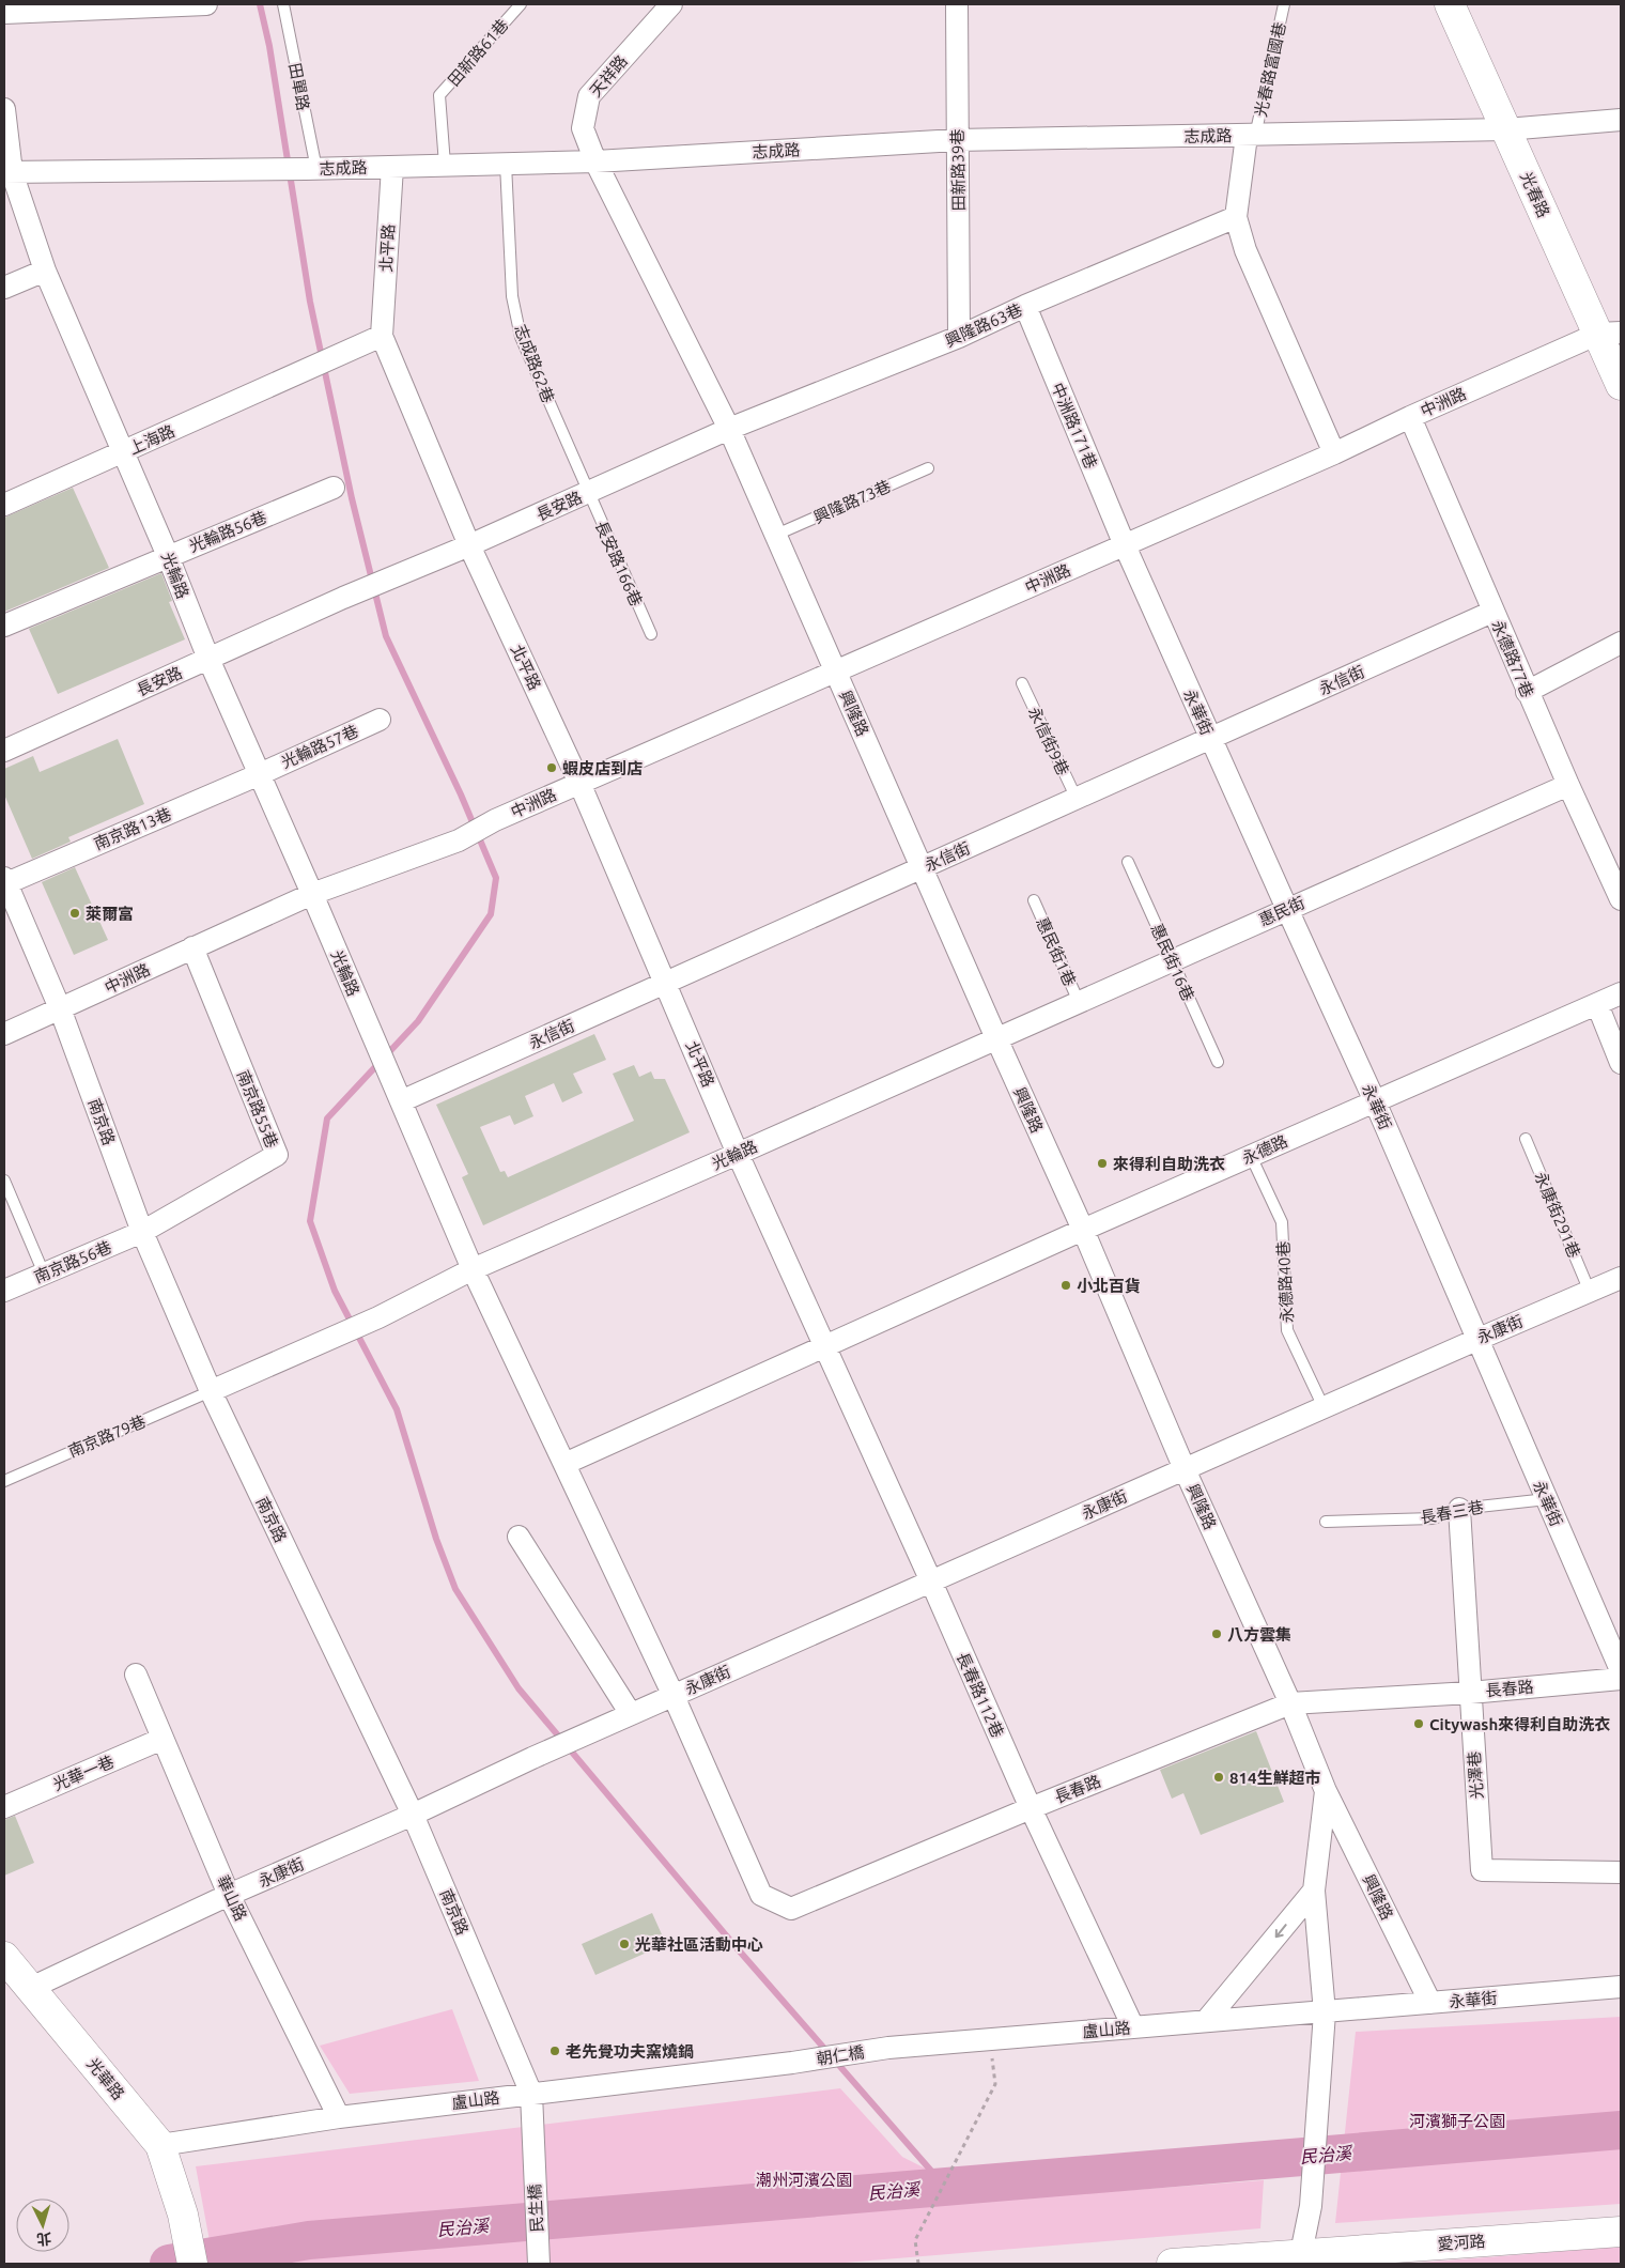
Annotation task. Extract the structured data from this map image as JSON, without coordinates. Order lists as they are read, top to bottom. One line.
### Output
{"streets":{"street":["天祥路","志成路","田新路39巷","光春路","北平路","興隆路63巷","中洲路","中洲路171巷","上海路","長安路","光輪路56巷","光輪路","永德路77巷","永信街","永華街","興隆路","光輪路57巷","南京路13巷","惠民街","南京路55巷","南京路","永德路","南京路56巷","永康街","長春路","長春路112巷","光華一巷","光澤巷","華山路","盧山路","朝仁橋","光華路","民生橋","愛河路"],"lane":["田新路61巷","光春路富國巷","田單路","志成路62巷","興隆路73巷","長安路166巷","永信街9巷","惠民街1巷","惠民街16巷","永康街291巷","永德路40巷","南京路79巷","長春三巷"]},"crossings":[["田新路61巷","志成路"],["光春路富國巷","志成路"],["天祥路","志成路"],["天祥路","興隆路63巷"],["天祥路","長安路"],["天祥路","興隆路"],["田單路","志成路"],["志成路","田新路39巷"],["志成路","光春路"],["志成路","北平路"],["志成路","興隆路63巷"],["志成路","志成路62巷"],["志成路","中洲路"],["志成路","光輪路"],["田新路39巷","興隆路63巷"],["光春路","中洲路"],["北平路","中洲路"],["北平路","上海路"],["北平路","長安路"],["北平路","光輪路"],["北平路","永信街"],["北平路","永德路"],["北平路","長春路112巷"],["興隆路63巷","中洲路171巷"],["興隆路63巷","長安路"],["興隆路63巷","興隆路"],["志成路62巷","長安路"],["志成路62巷","長安路166巷"],["中洲路","中洲路171巷"],["中洲路","光輪路"],["中洲路","永德路77巷"],["中洲路","永華街"],["中洲路","興隆路"],["中洲路","南京路55巷"],["中洲路","南京路"],["中洲路171巷","永華街"],["上海路","光輪路"],["興隆路73巷","興隆路"],["長安路","長安路166巷"],["長安路","光輪路"],["長安路","興隆路"],["光輪路56巷","光輪路"],["光輪路","永信街"],["光輪路","興隆路"],["光輪路","光輪路57巷"],["光輪路","南京路13巷"],["光輪路","惠民街"],["光輪路","南京路"],["光輪路","南京路79巷"],["光輪路","長春路"],["永德路77巷","永信街"],["永德路77巷","惠民街"],["永信街","永華街"],["永信街","興隆路"],["永信街","永信街9巷"],["永華街","興隆路"],["永華街","惠民街"],["永華街","永德路"],["永華街","永康街"],["永華街","長春三巷"],["永華街","盧山路"],["興隆路","惠民街"],["興隆路","永德路"],["興隆路","永康街"],["興隆路","長春路"],["興隆路","盧山路"],["興隆路","愛河路"],["光輪路57巷","南京路13巷"],["南京路13巷","南京路"],["惠民街","惠民街1巷"],["惠民街","惠民街16巷"],["南京路55巷","南京路"],["南京路55巷","南京路56巷"],["南京路","南京路56巷"],["南京路","永康街"],["南京路","南京路79巷"],["南京路","盧山路"],["南京路","民生橋"],["永德路","永德路40巷"],["永德路","長春路"],["永德路","長春路112巷"],["永康街291巷","永康街"],["永德路40巷","永康街"],["永康街","長春路"],["永康街","長春路112巷"],["永康街","華山路"],["永康街","光華路"],["長春三巷","光澤巷"],["長春路","長春路112巷"],["長春路","光澤巷"],["長春路112巷","盧山路"],["光華一巷","華山路"],["華山路","盧山路"],["盧山路","朝仁橋"],["盧山路","光華路"]],"water":["民治溪"],"parks":["河濱獅子公園","潮州河濱公園"],"places":["蝦皮店到店","萊爾富","來得利自助洗衣","小北百貨","八方雲集","Citywash來得利自助洗衣","814生鮮超市","光華社區活動中心","老先覺功夫窯燒鍋"],"north":"bottom"}
